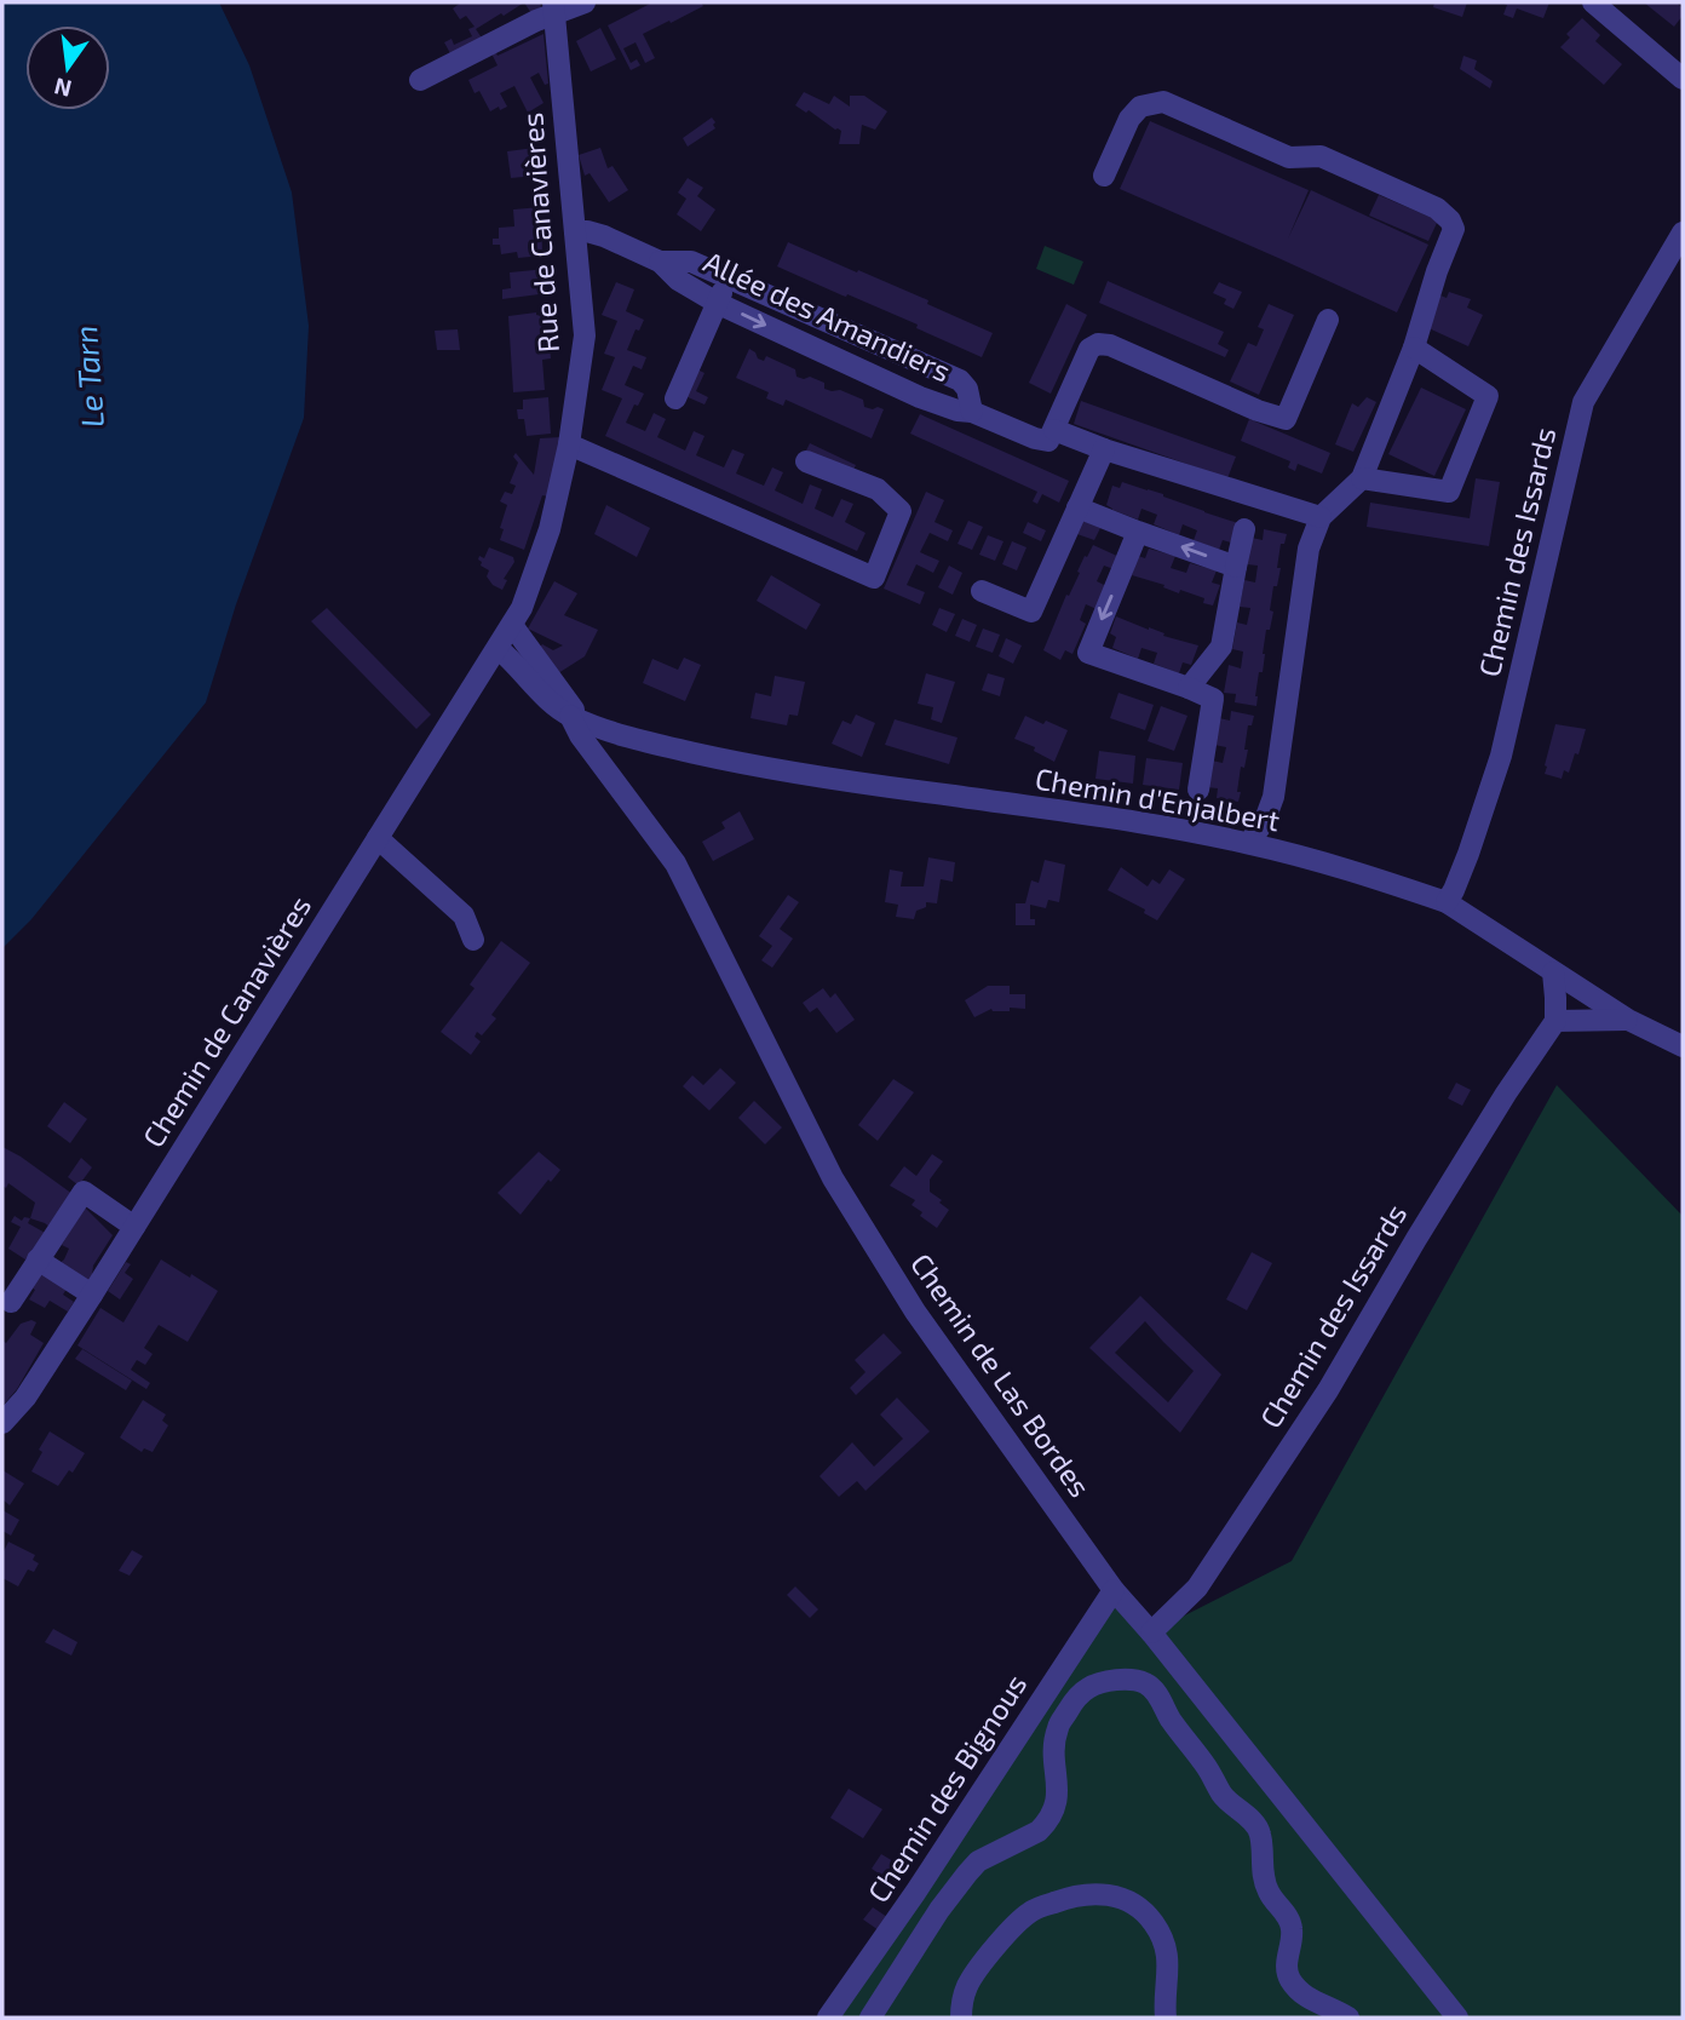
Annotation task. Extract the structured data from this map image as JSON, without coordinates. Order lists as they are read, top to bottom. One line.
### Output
{"streets":{"street":["Rue de Canavières","Allée des Amandiers","Chemin des Issards","Chemin d'Enjalbert","Chemin de Canavières","Chemin de Las Bordes","Chemin des Bignous"]},"crossings":[["Rue de Canavières","Allée des Amandiers"],["Rue de Canavières","Chemin d'Enjalbert"],["Rue de Canavières","Chemin de Canavières"],["Chemin des Issards","Chemin d'Enjalbert"],["Chemin des Issards","Chemin de Las Bordes"],["Chemin d'Enjalbert","Chemin de Canavières"],["Chemin d'Enjalbert","Chemin de Las Bordes"],["Chemin de Las Bordes","Chemin des Bignous"]],"water":["Le Tarn"],"north":"bottom"}
